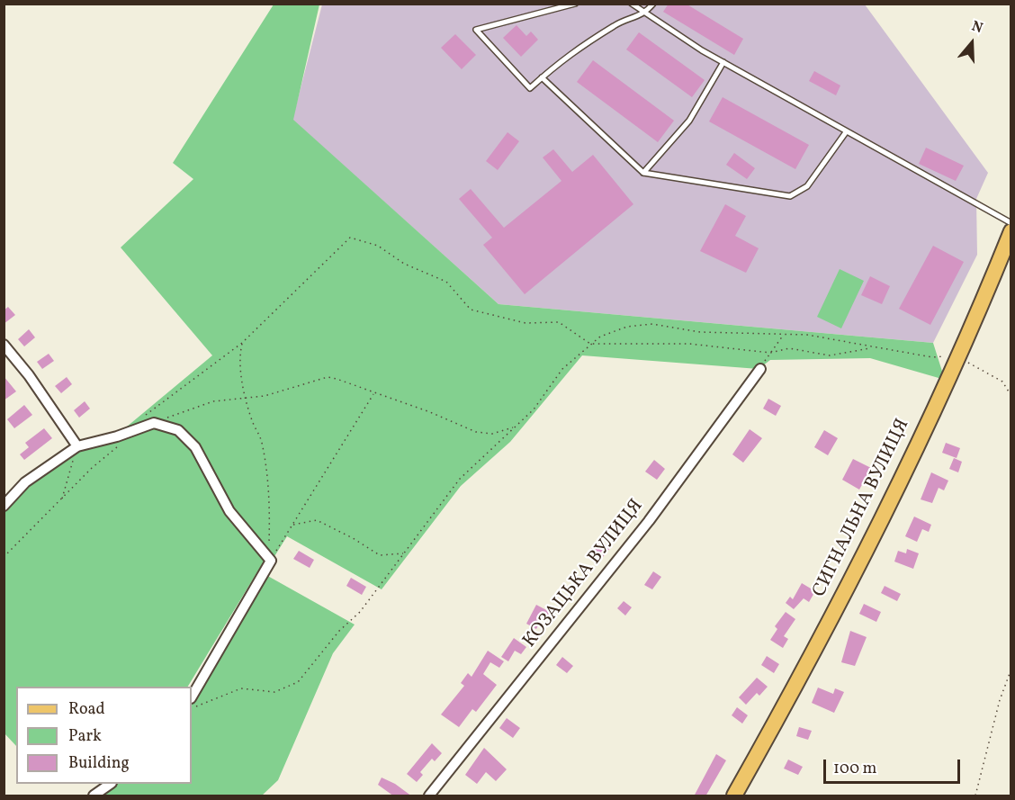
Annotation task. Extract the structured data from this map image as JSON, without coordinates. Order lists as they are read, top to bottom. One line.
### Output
{"streets":{"main road":["СИГНАЛЬНА ВУЛИЦЯ"],"street":["КОЗАЦЬКА ВУЛИЦЯ"]},"legend":["Road","Park","Building"],"scale_bar":"100 m","north":"top"}
